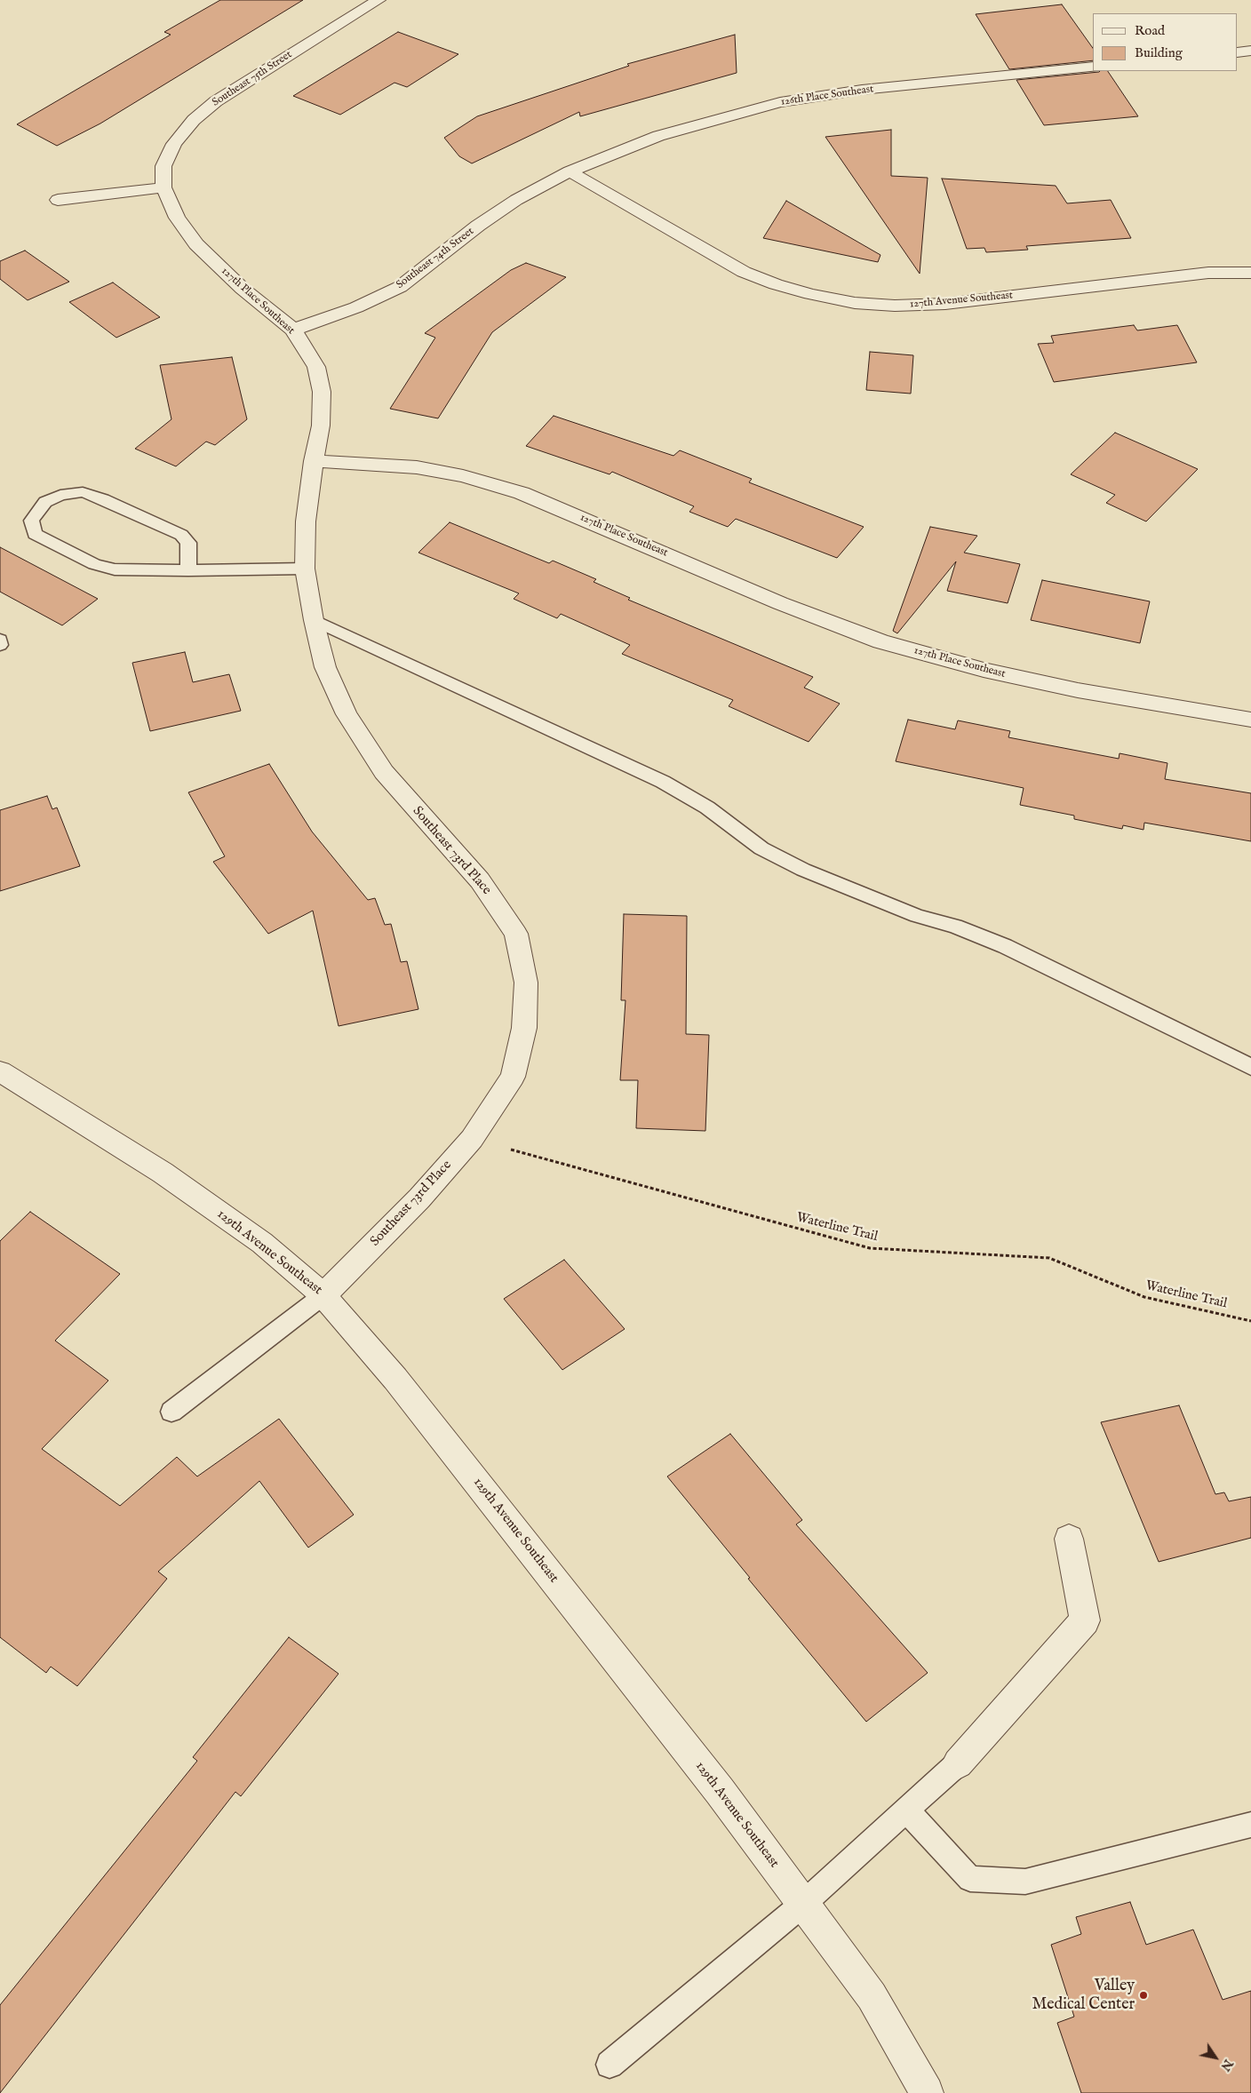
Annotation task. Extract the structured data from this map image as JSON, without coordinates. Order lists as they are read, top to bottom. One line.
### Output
{"streets":{"street":["Southeast 75th Street","126th Place Southeast","Southeast 74th Street","127th Avenue Southeast","127th Place Southeast","Southeast 73rd Place","129th Avenue Southeast"],"path":["Waterline Trail"]},"crossings":[["Southeast 75th Street","127th Place Southeast"],["126th Place Southeast","Southeast 74th Street"],["126th Place Southeast","127th Avenue Southeast"],["Southeast 74th Street","127th Avenue Southeast"],["Southeast 74th Street","127th Place Southeast"],["127th Place Southeast","Southeast 73rd Place"],["Southeast 73rd Place","Waterline Trail"],["Southeast 73rd Place","129th Avenue Southeast"]],"places":["Valley Medical Center"],"legend":["Road","Building"],"north":"bottom right"}
